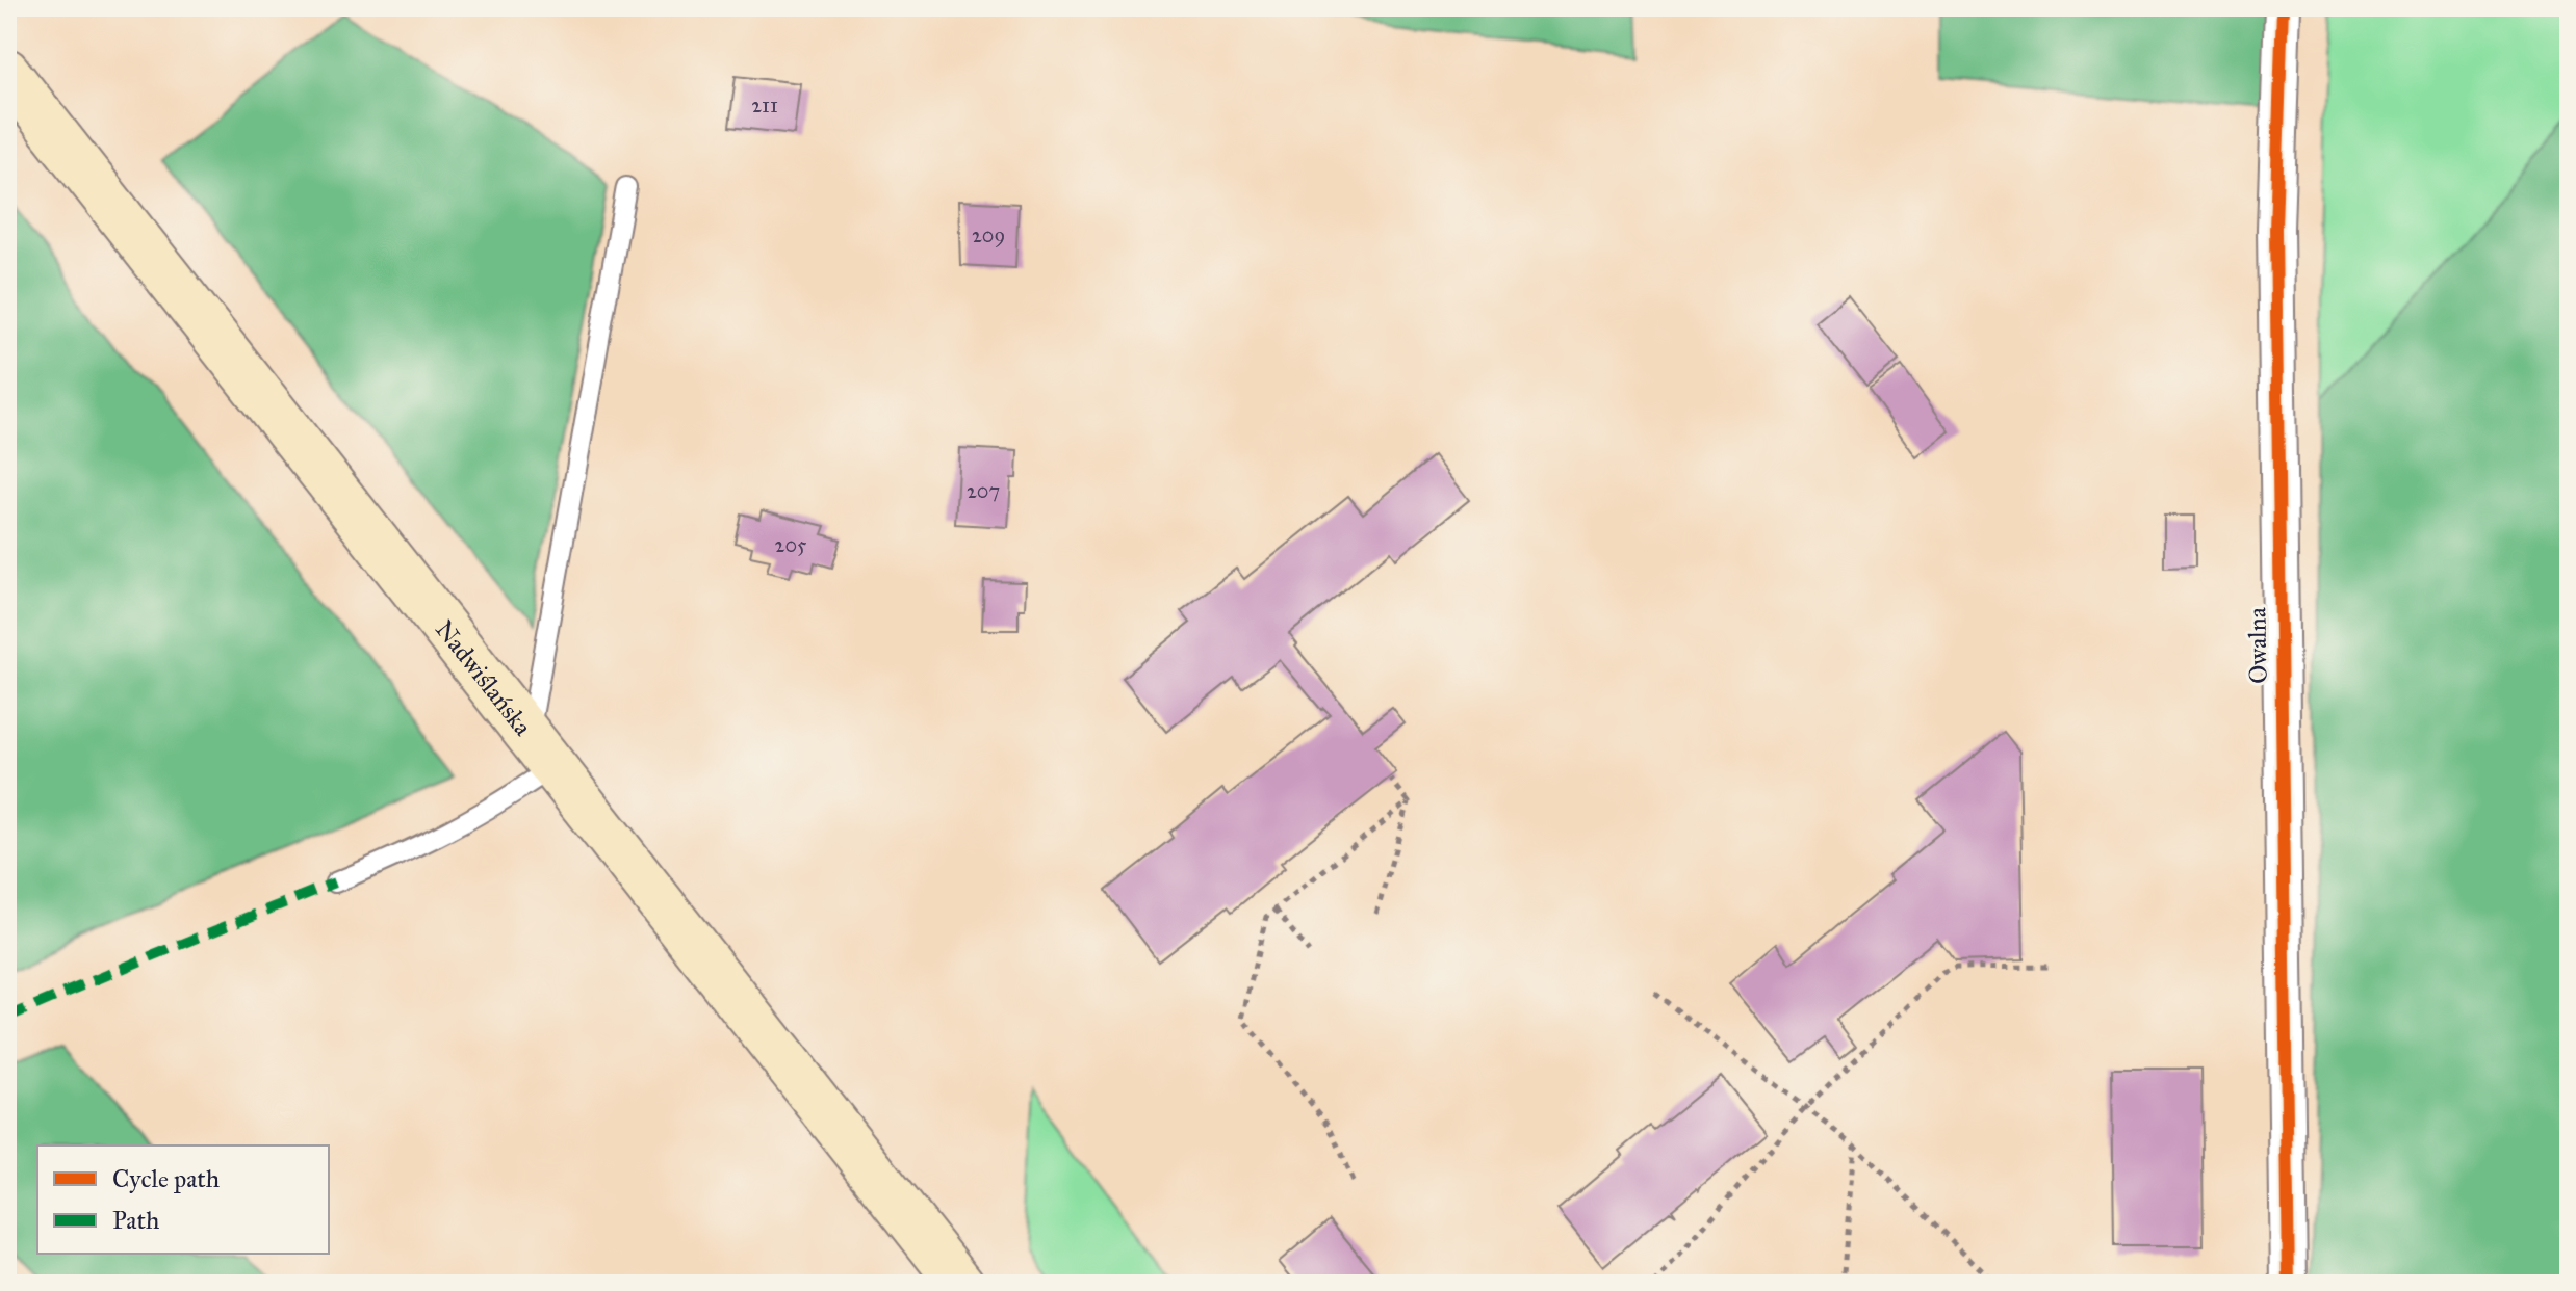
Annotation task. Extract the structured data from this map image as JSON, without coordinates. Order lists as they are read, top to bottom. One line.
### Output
{"streets":{"main road":["Nadwiślańska"],"street":["Owalna"]},"house_numbers":["211","209","207","205"],"legend":["Cycle path","Path"]}
